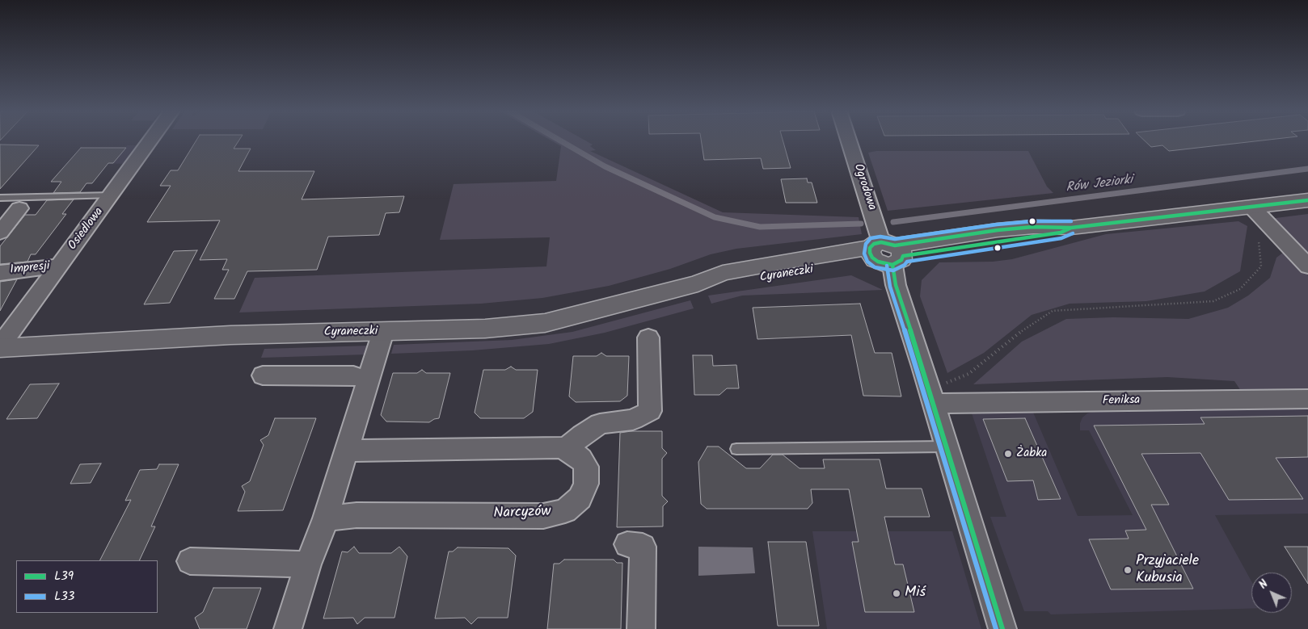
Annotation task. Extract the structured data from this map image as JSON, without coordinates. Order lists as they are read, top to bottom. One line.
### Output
{"streets":{"street":["Ogrodowa","Osiedlowa","Impresji","Cyraneczki","Feniksa","Narcyzów"]},"crossings":[["Ogrodowa","Cyraneczki"],["Ogrodowa","Feniksa"],["Osiedlowa","Impresji"],["Osiedlowa","Cyraneczki"]],"water":["Rów Jeziorki"],"places":["Żabka","Przyjaciele Kubusia","Miś"],"lines":["transit line L39","transit line L33"],"legend":["L39","L33"],"north":"top left"}
